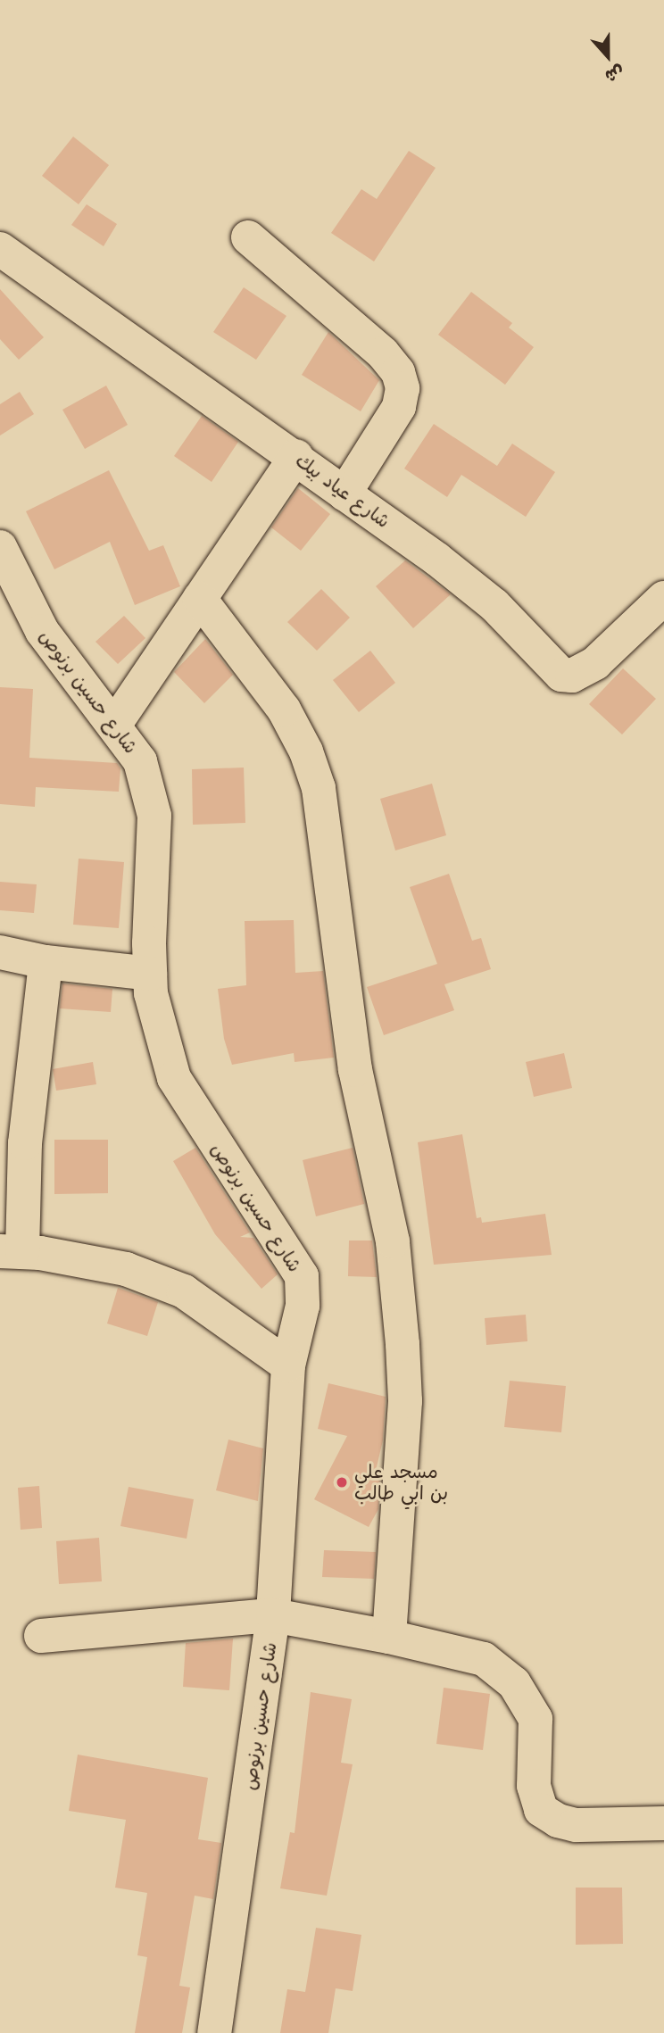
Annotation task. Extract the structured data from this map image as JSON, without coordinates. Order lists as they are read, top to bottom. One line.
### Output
{"streets":{"street":["شارع عياد بيك","شارع حسين برنوص"]},"places":["مسجد علي بن ابي طالب"],"north":"bottom"}
